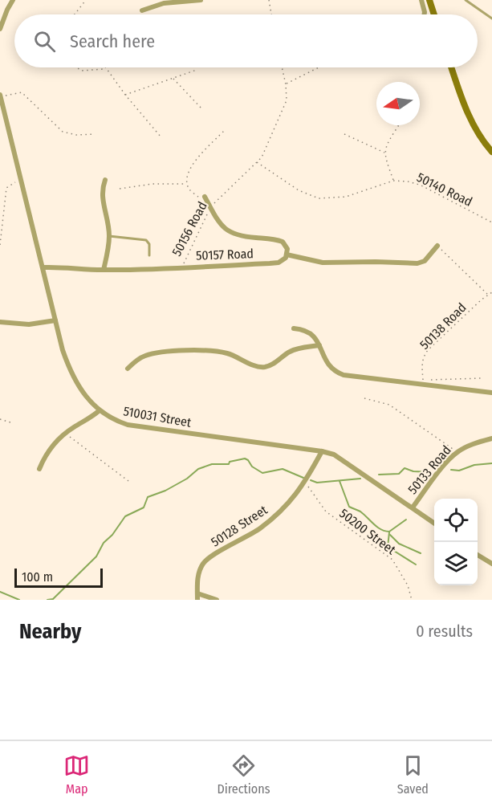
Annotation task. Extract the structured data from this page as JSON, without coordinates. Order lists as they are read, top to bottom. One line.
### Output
{"streets":{"street":["50156 Road","50157 Road","510031 Street","50133 Road","50128 Street"],"path":["50140 Road","50138 Road","50200 Street"]},"crossings":[["50140 Road","50156 Road"],["50156 Road","50157 Road"],["50156 Road","510031 Street"],["510031 Street","50133 Road"],["510031 Street","50128 Street"],["50128 Street","50200 Street"]],"scale_bar":"100 m","north":"left","page":{"search":"Search here","scale":"100 m","heading":["Nearby","0 results"],"nav":["Map","Directions","Saved"]}}
